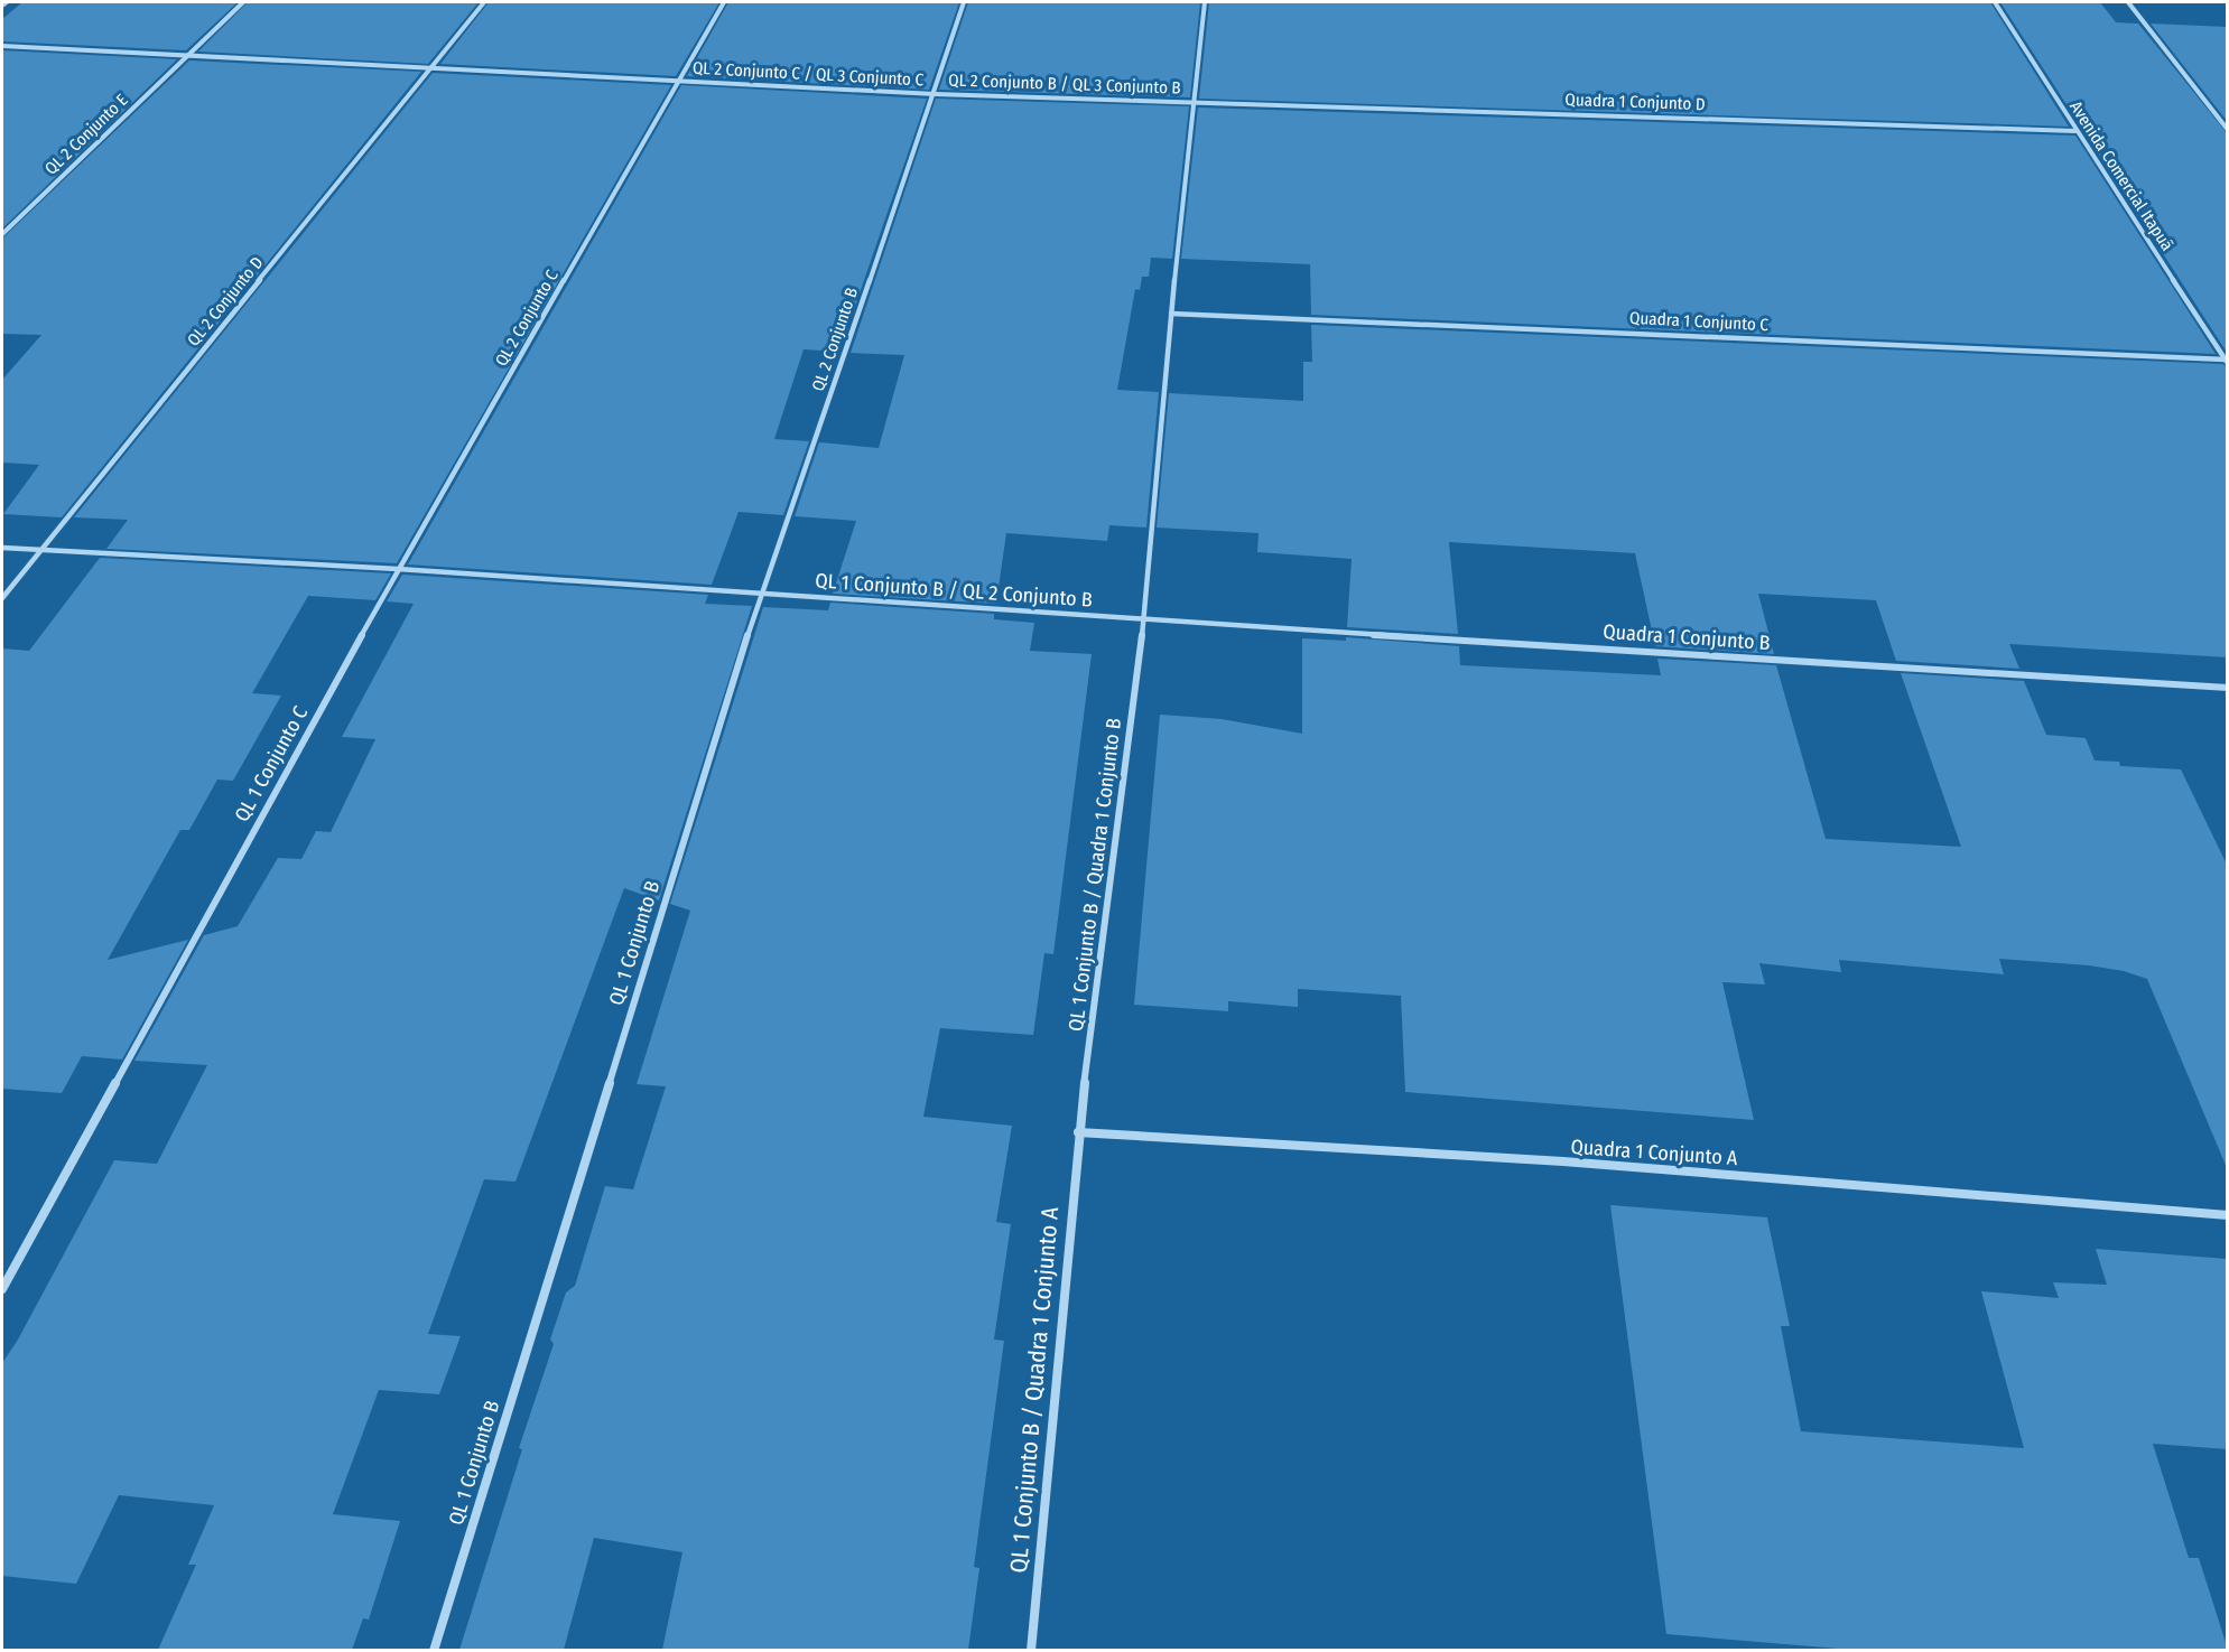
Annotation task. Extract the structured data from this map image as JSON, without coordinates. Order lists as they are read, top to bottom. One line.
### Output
{"streets":{"street":["QL 2 Conjunto C / QL 3 Conjunto C","QL 2 Conjunto B / QL 3 Conjunto B","Quadra 1 Conjunto D","QL 2 Conjunto E","Avenida Comercial Itapuã","QL 2 Conjunto D","QL 2 Conjunto C","Quadra 1 Conjunto C","QL 2 Conjunto B","QL 1 Conjunto B / QL 2 Conjunto B","Quadra 1 Conjunto B","QL 1 Conjunto C","QL 1 Conjunto B / Quadra 1 Conjunto B","QL 1 Conjunto B","Quadra 1 Conjunto A","QL 1 Conjunto B / Quadra 1 Conjunto A"]},"crossings":[["QL 2 Conjunto C / QL 3 Conjunto C","QL 2 Conjunto B / QL 3 Conjunto B"],["QL 2 Conjunto C / QL 3 Conjunto C","QL 2 Conjunto E"],["QL 2 Conjunto C / QL 3 Conjunto C","QL 2 Conjunto D"],["QL 2 Conjunto C / QL 3 Conjunto C","QL 2 Conjunto C"],["QL 2 Conjunto C / QL 3 Conjunto C","QL 2 Conjunto B"],["QL 2 Conjunto B / QL 3 Conjunto B","Quadra 1 Conjunto D"],["QL 2 Conjunto B / QL 3 Conjunto B","QL 2 Conjunto B"],["QL 2 Conjunto B / QL 3 Conjunto B","QL 1 Conjunto B / Quadra 1 Conjunto B"],["Quadra 1 Conjunto D","Avenida Comercial Itapuã"],["Quadra 1 Conjunto D","QL 1 Conjunto B / Quadra 1 Conjunto B"],["Avenida Comercial Itapuã","Quadra 1 Conjunto C"],["QL 2 Conjunto C","QL 1 Conjunto C"],["Quadra 1 Conjunto C","QL 1 Conjunto B / Quadra 1 Conjunto B"],["QL 2 Conjunto B","QL 1 Conjunto B / QL 2 Conjunto B"],["QL 2 Conjunto B","QL 1 Conjunto B"],["QL 1 Conjunto B / QL 2 Conjunto B","Quadra 1 Conjunto B"],["QL 1 Conjunto B / QL 2 Conjunto B","QL 1 Conjunto B / Quadra 1 Conjunto B"],["QL 1 Conjunto B / QL 2 Conjunto B","QL 1 Conjunto B"],["Quadra 1 Conjunto B","QL 1 Conjunto B / Quadra 1 Conjunto B"],["QL 1 Conjunto B / Quadra 1 Conjunto B","Quadra 1 Conjunto A"],["QL 1 Conjunto B / Quadra 1 Conjunto B","QL 1 Conjunto B / Quadra 1 Conjunto A"],["Quadra 1 Conjunto A","QL 1 Conjunto B / Quadra 1 Conjunto A"]]}
